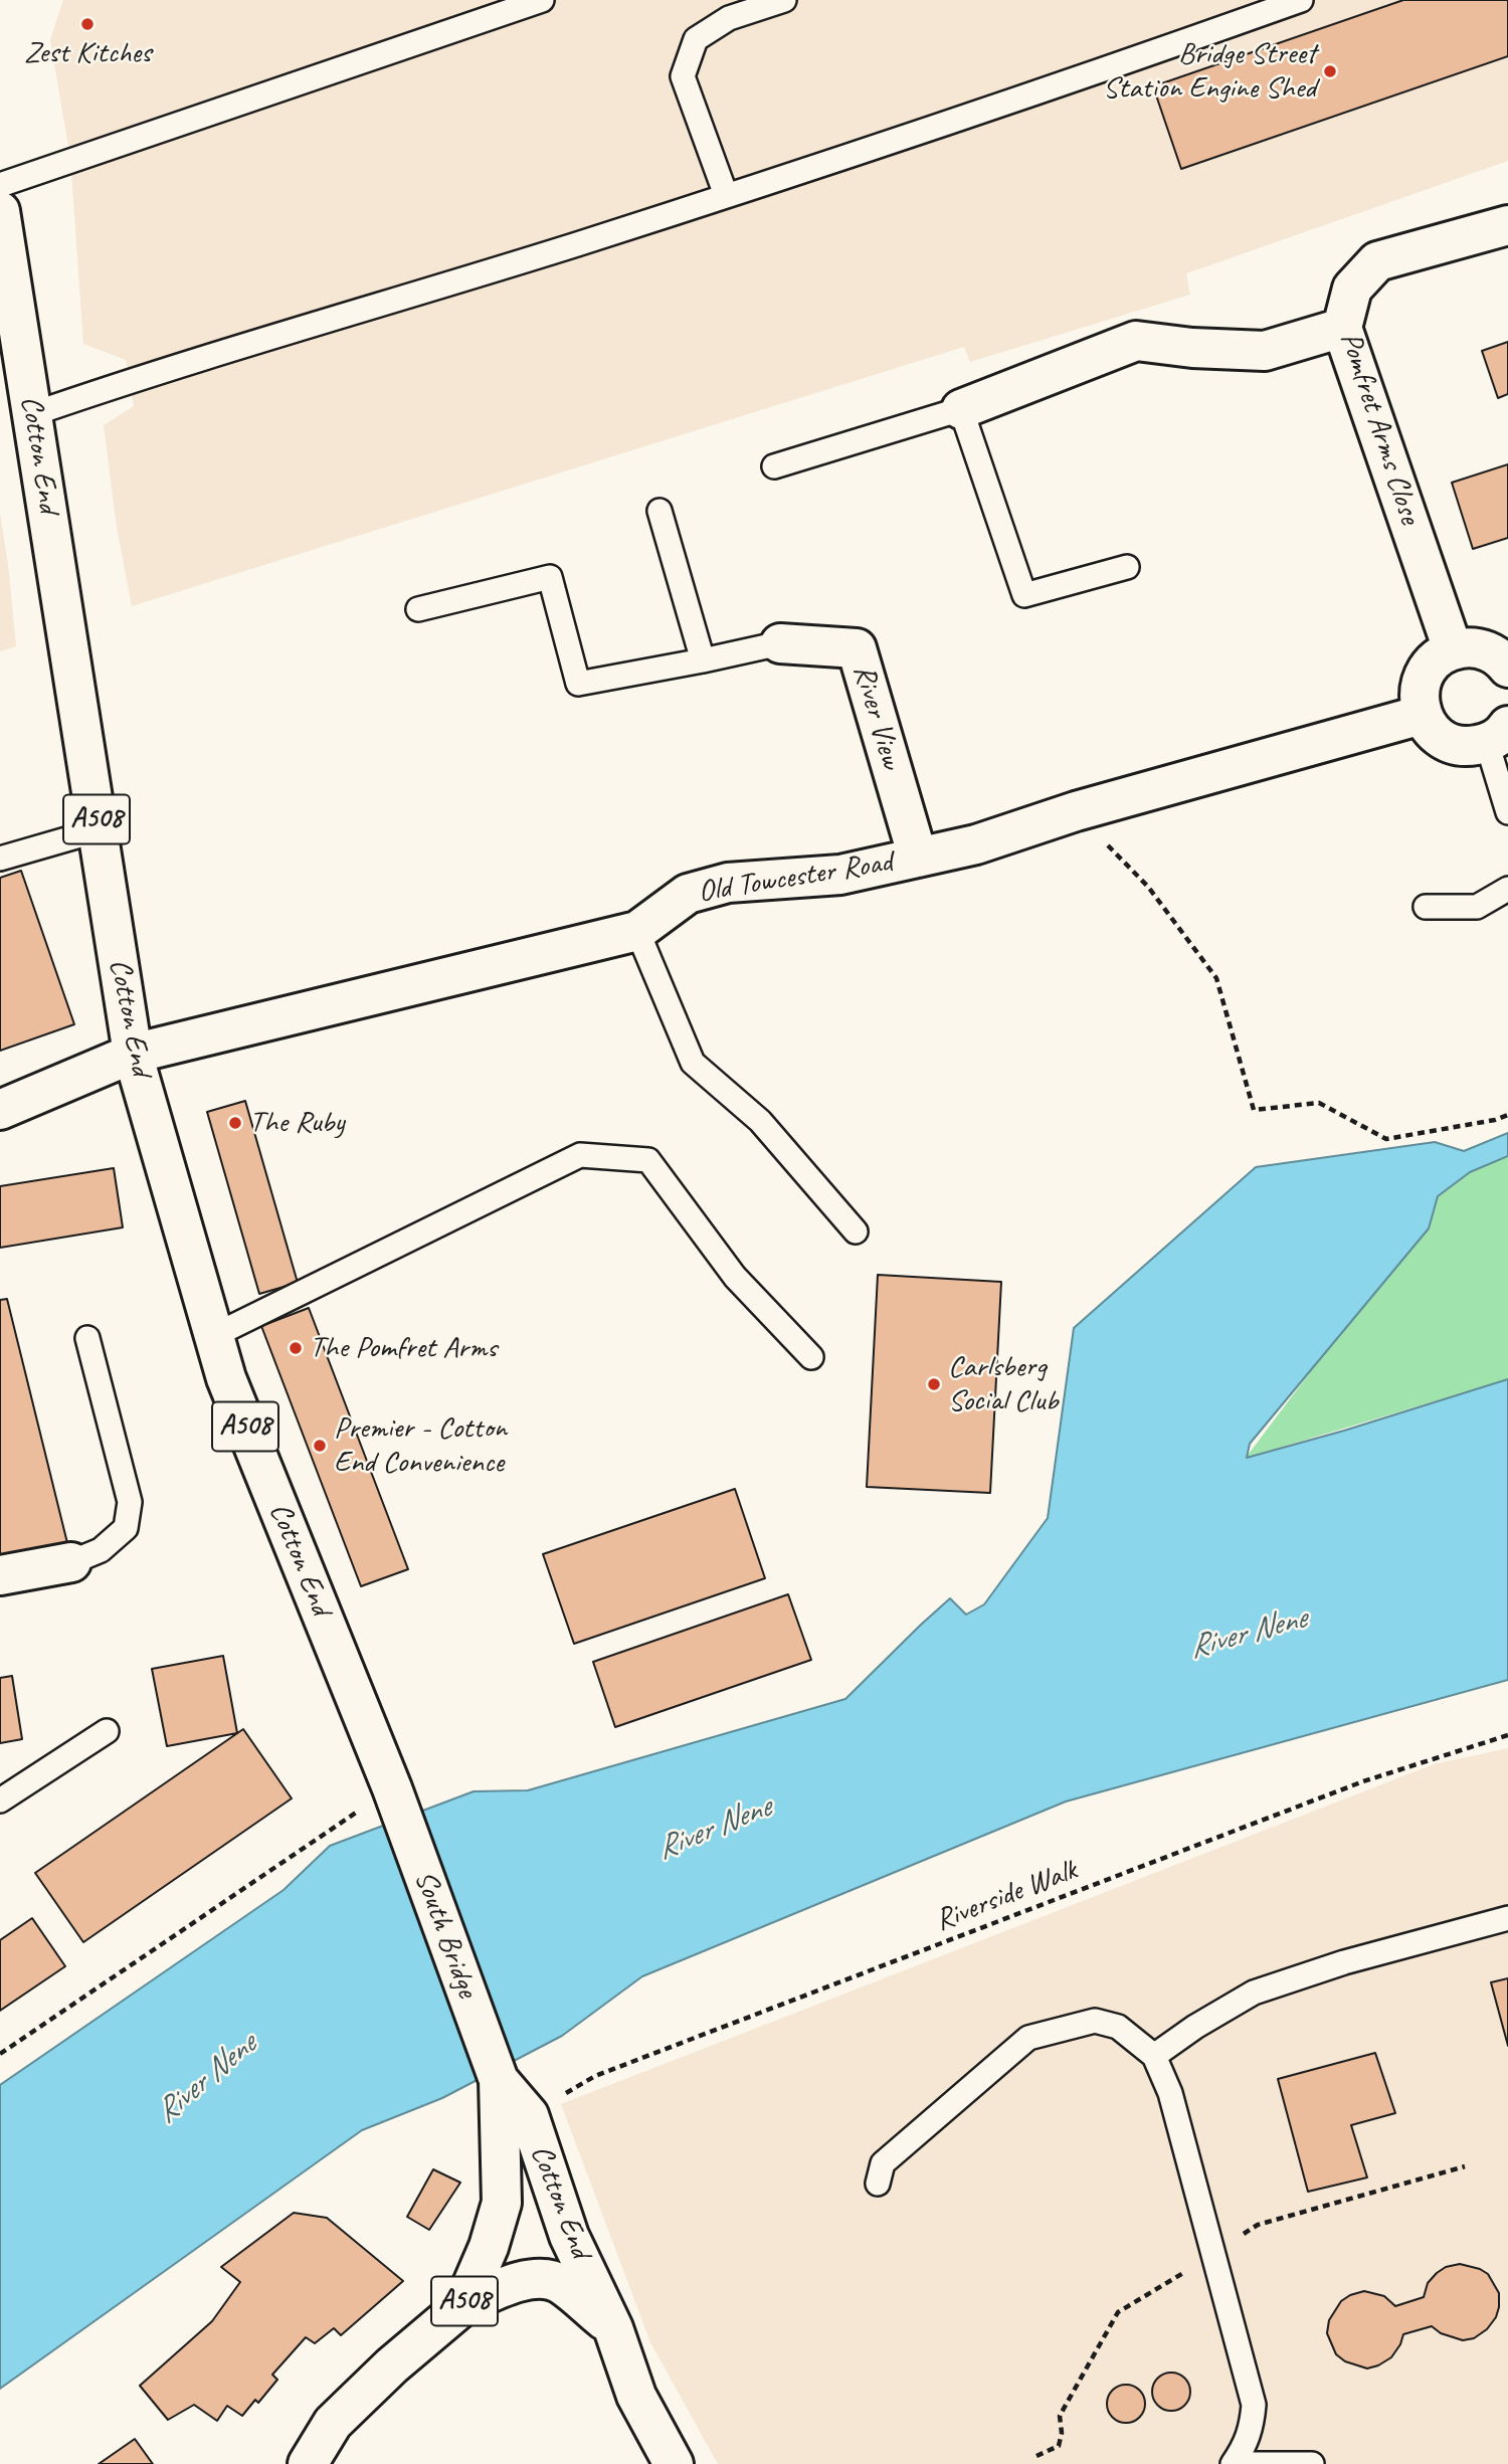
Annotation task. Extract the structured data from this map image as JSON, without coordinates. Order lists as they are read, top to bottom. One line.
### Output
{"streets":{"main road":["Pomfret Arms Close","Cotton End","River View","A508","Old Towcester Road","South Bridge"],"path":["Riverside Walk"]},"crossings":[["Cotton End","A508"],["Cotton End","Old Towcester Road"],["Cotton End","Riverside Walk"],["Cotton End","South Bridge"],["River View","Old Towcester Road"],["A508","South Bridge"]],"water":["River Nene"],"places":["Zest Kitches","Bridge Street Station Engine Shed","The Ruby","The Pomfret Arms","Carlsberg Social Club","Premier - Cotton End Convenience"]}
